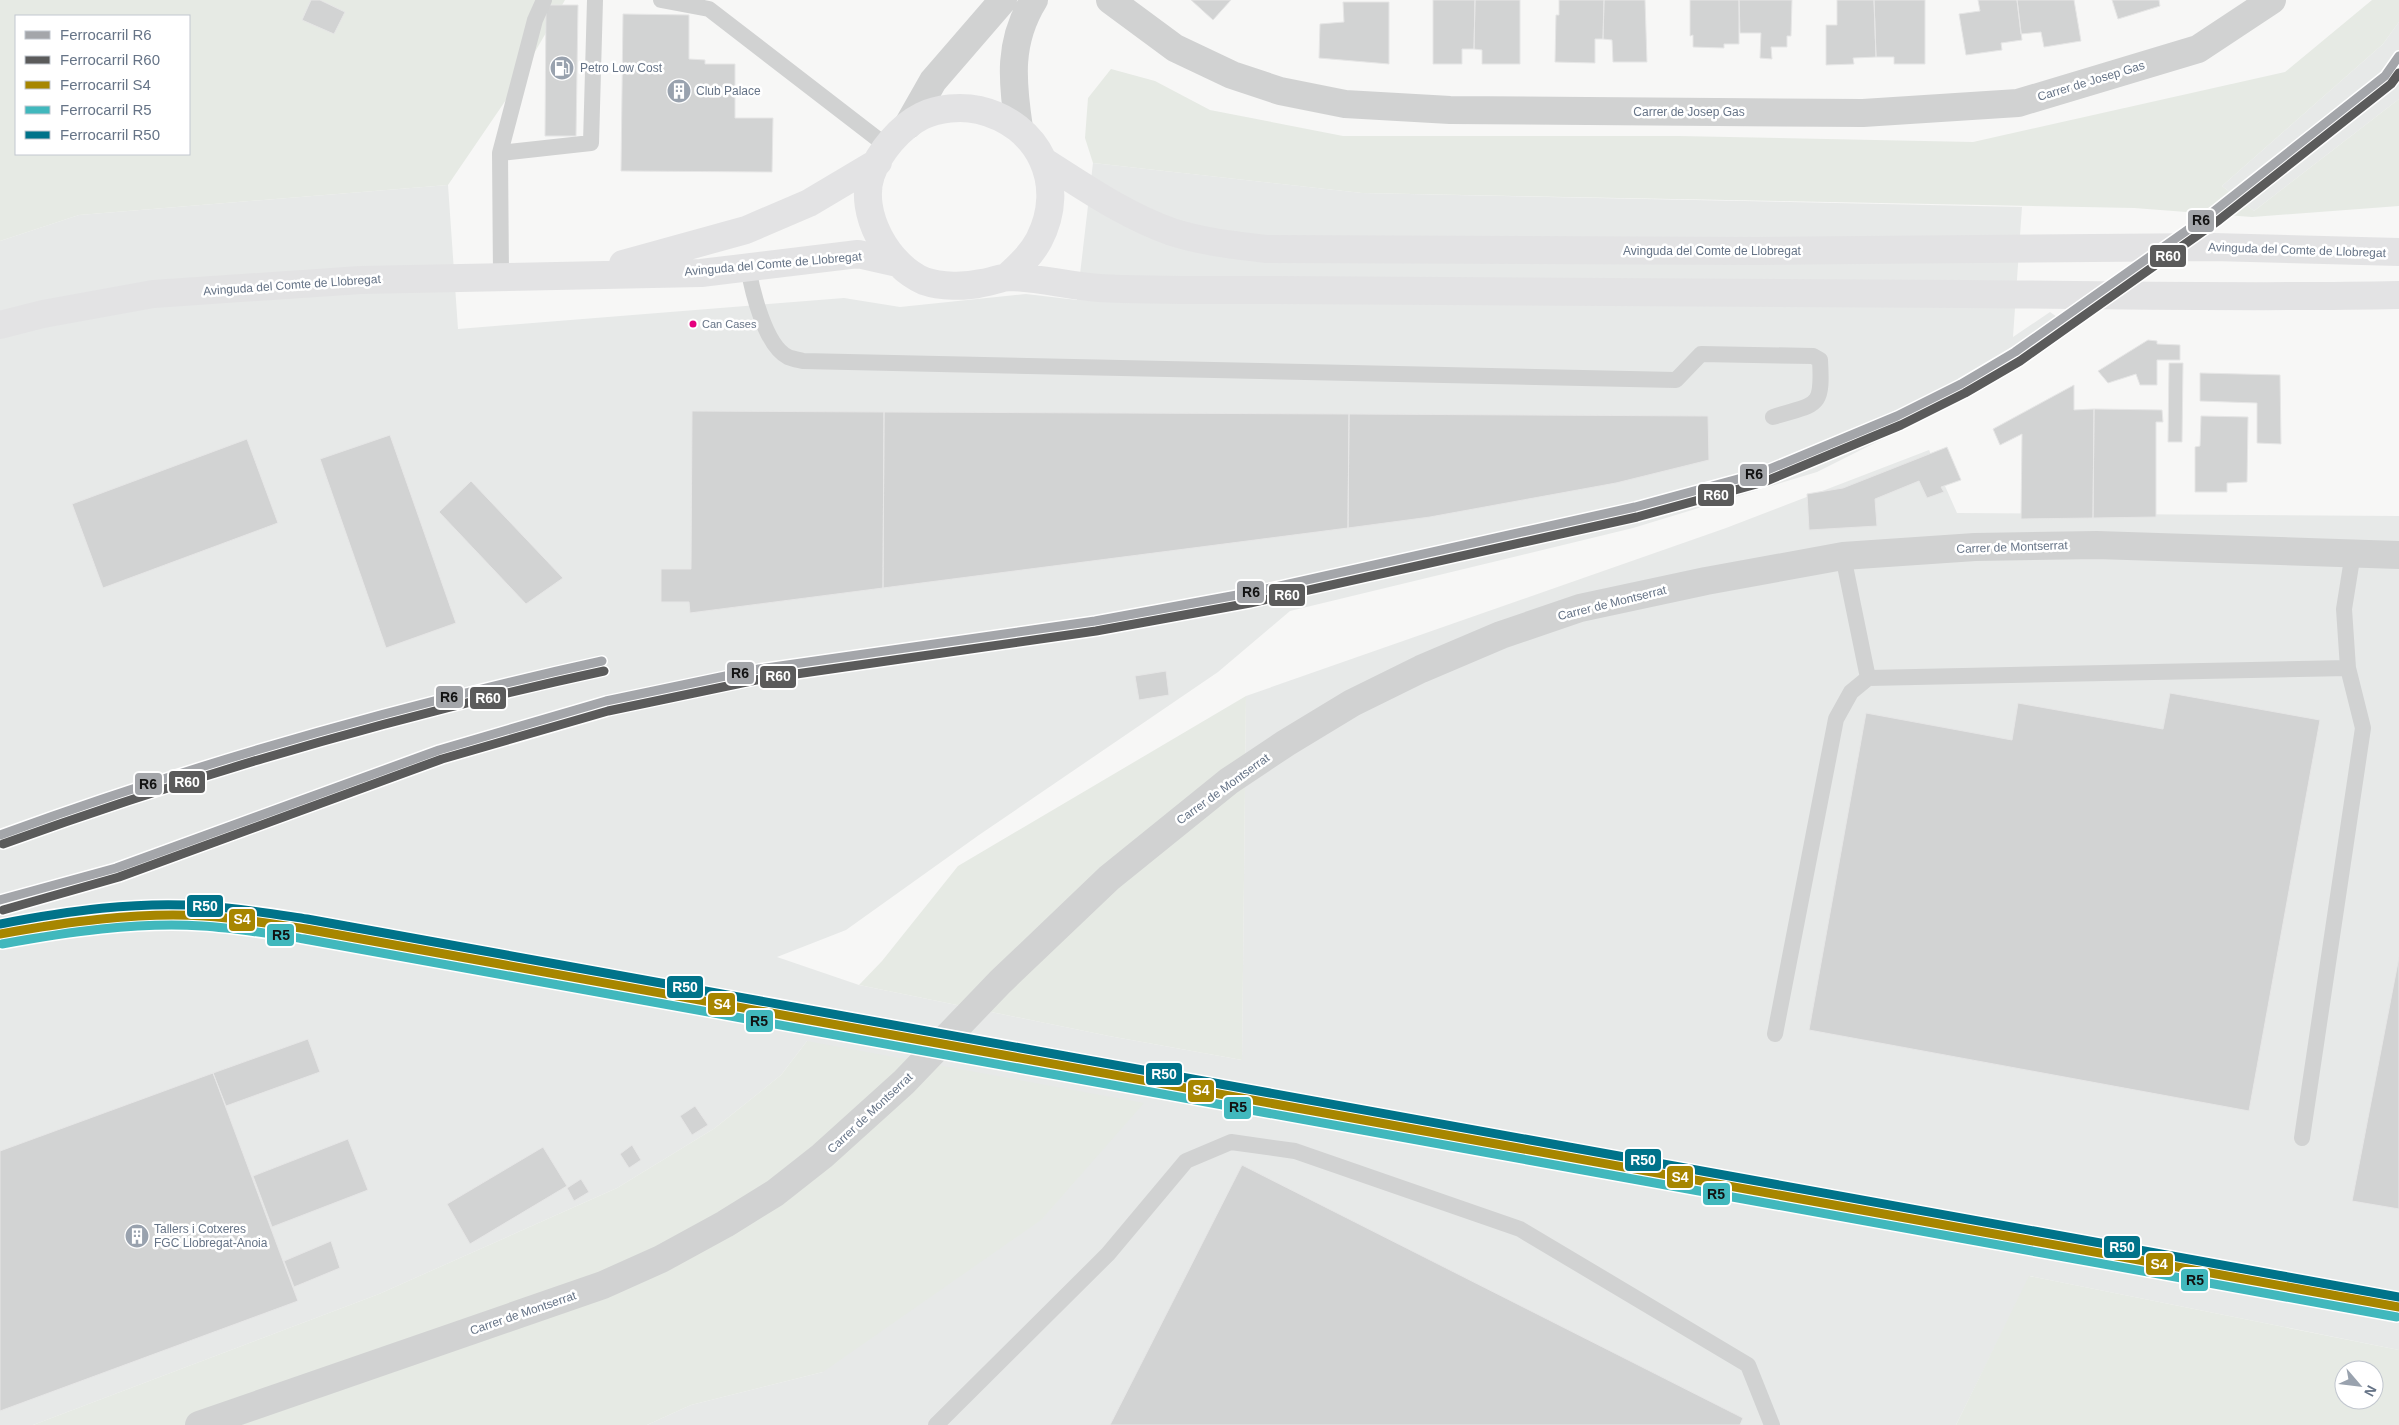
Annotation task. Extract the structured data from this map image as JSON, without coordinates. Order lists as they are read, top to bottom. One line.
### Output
{"streets":{"main road":["Avinguda del Comte de Llobregat"],"street":["Carrer de Josep Gas","Carrer de Montserrat"]},"places":{"fuel station":["Petro Low Cost"],"building":["Club Palace","Tallers i Cotxeres FGC Llobregat-Anoia"],"other":["Can Cases"]},"lines":["rail line R6","rail line R60","rail line R50","rail line S4","rail line R5"],"legend":["Ferrocarril R6","Ferrocarril R60","Ferrocarril S4","Ferrocarril R5","Ferrocarril R50"],"north":"bottom right"}
